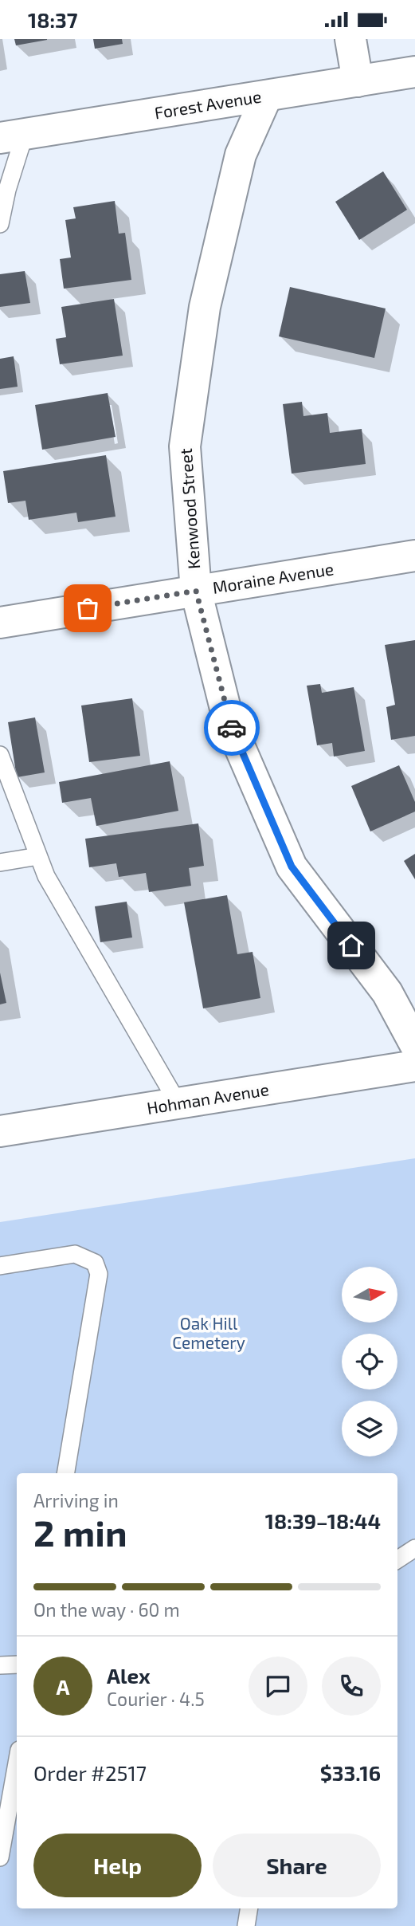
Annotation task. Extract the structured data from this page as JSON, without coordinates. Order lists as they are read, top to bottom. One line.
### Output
{"streets":{"street":["Forest Avenue","Kenwood Street","Moraine Avenue","Hohman Avenue"]},"crossings":[["Forest Avenue","Kenwood Street"],["Kenwood Street","Moraine Avenue"]],"parks":["Oak Hill Cemetery"],"north":"right","page":{"status":"18:37","heading":["2 min","Arriving in","18:39–18:44"],"panel":["Alex","Courier · 4.5","Order #2517","$33.16"],"bar":"On the way · 60 m","round":"A","buttons":["Help","Share"]}}
